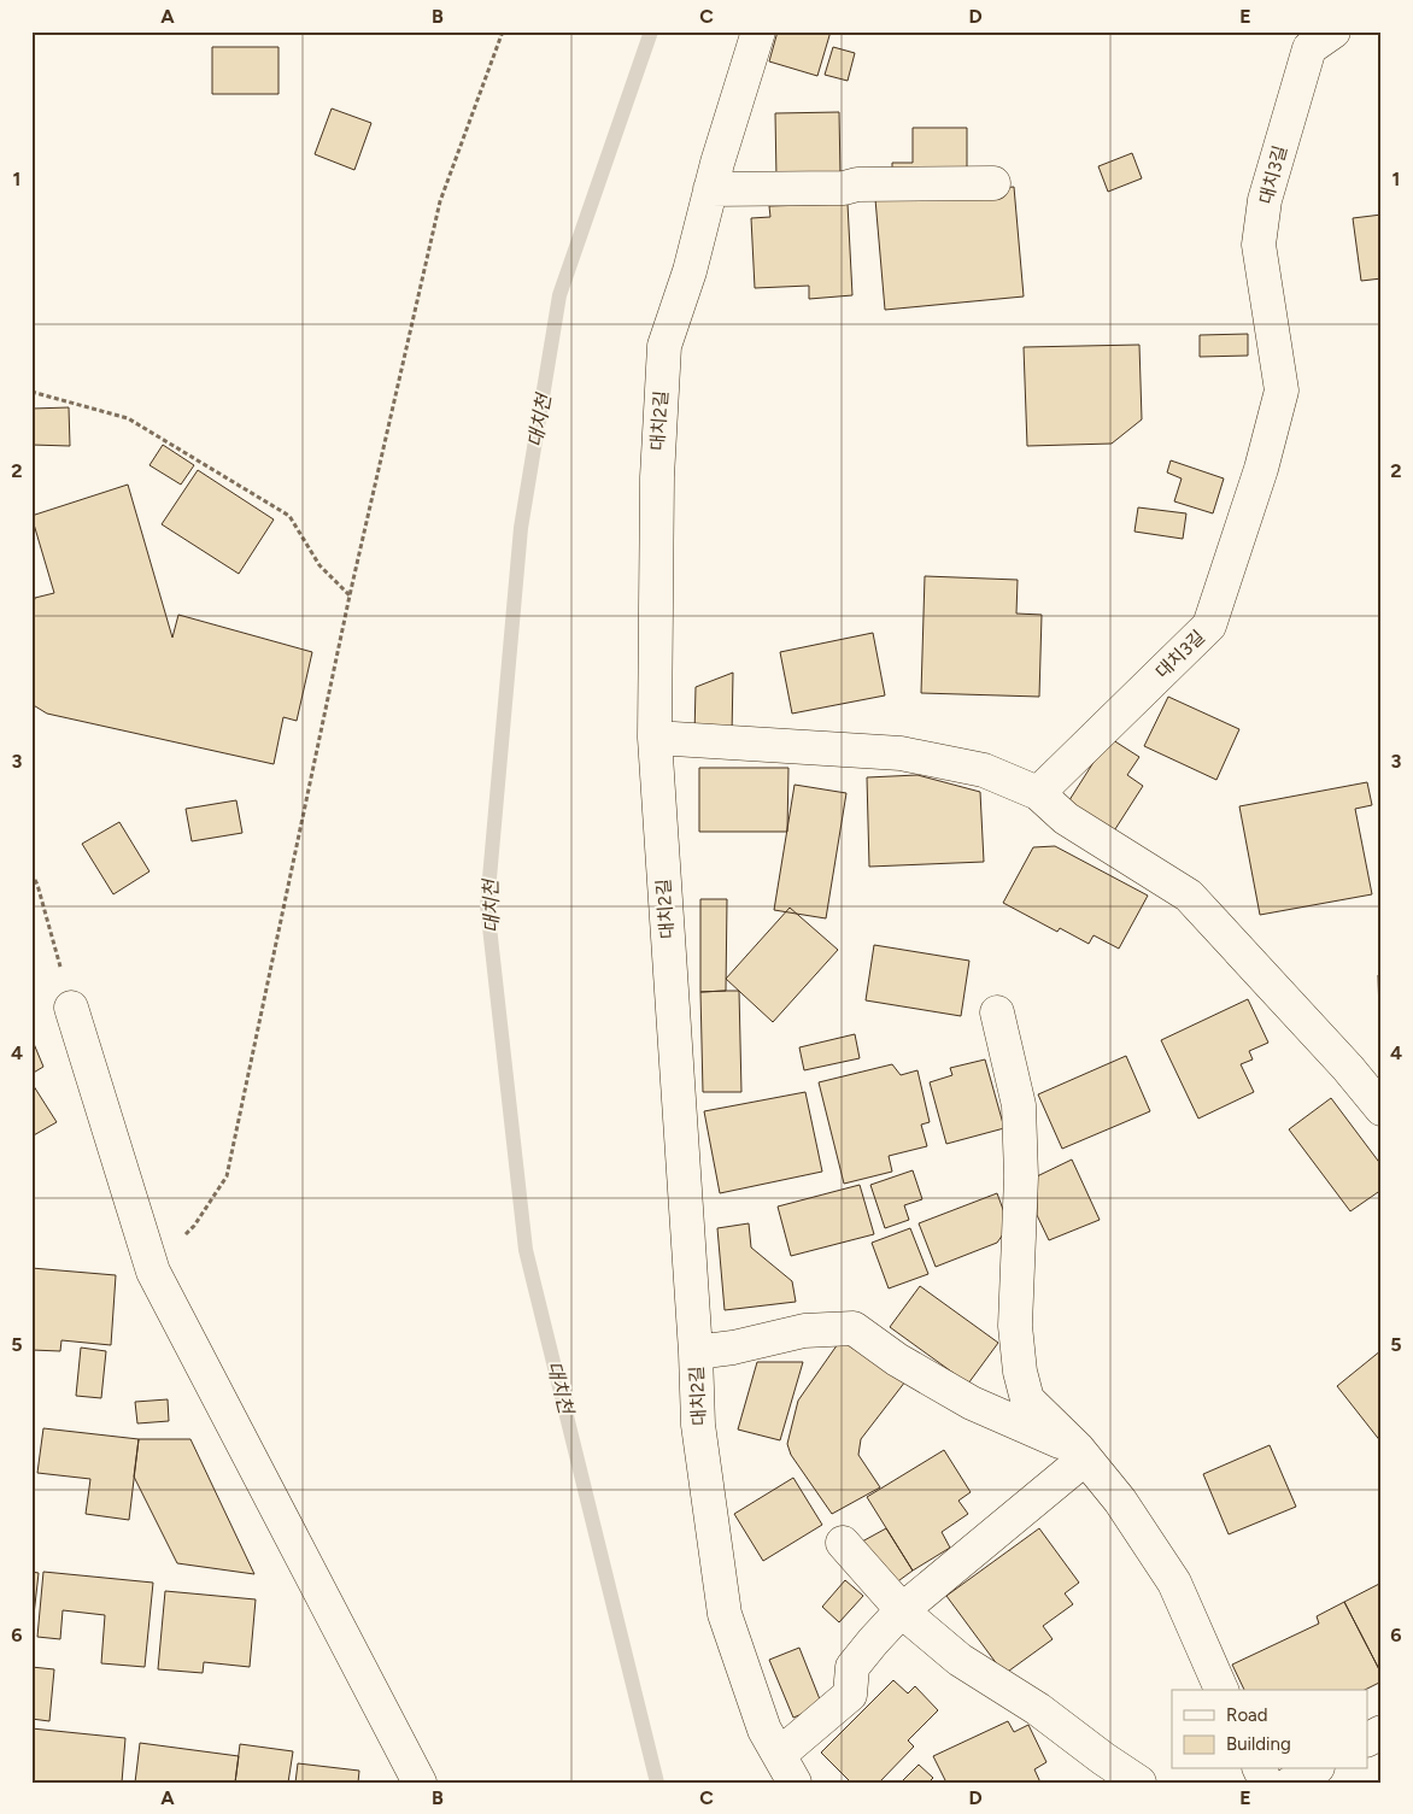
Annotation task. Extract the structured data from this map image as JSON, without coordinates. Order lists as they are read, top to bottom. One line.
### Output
{"streets":{"street":["대치3길","대치2길"]},"water":["대치천"],"legend":["Road","Building"],"grid":{"columns":["A","B","C","D","E"],"rows":["1","2","3","4","5","6"]}}
